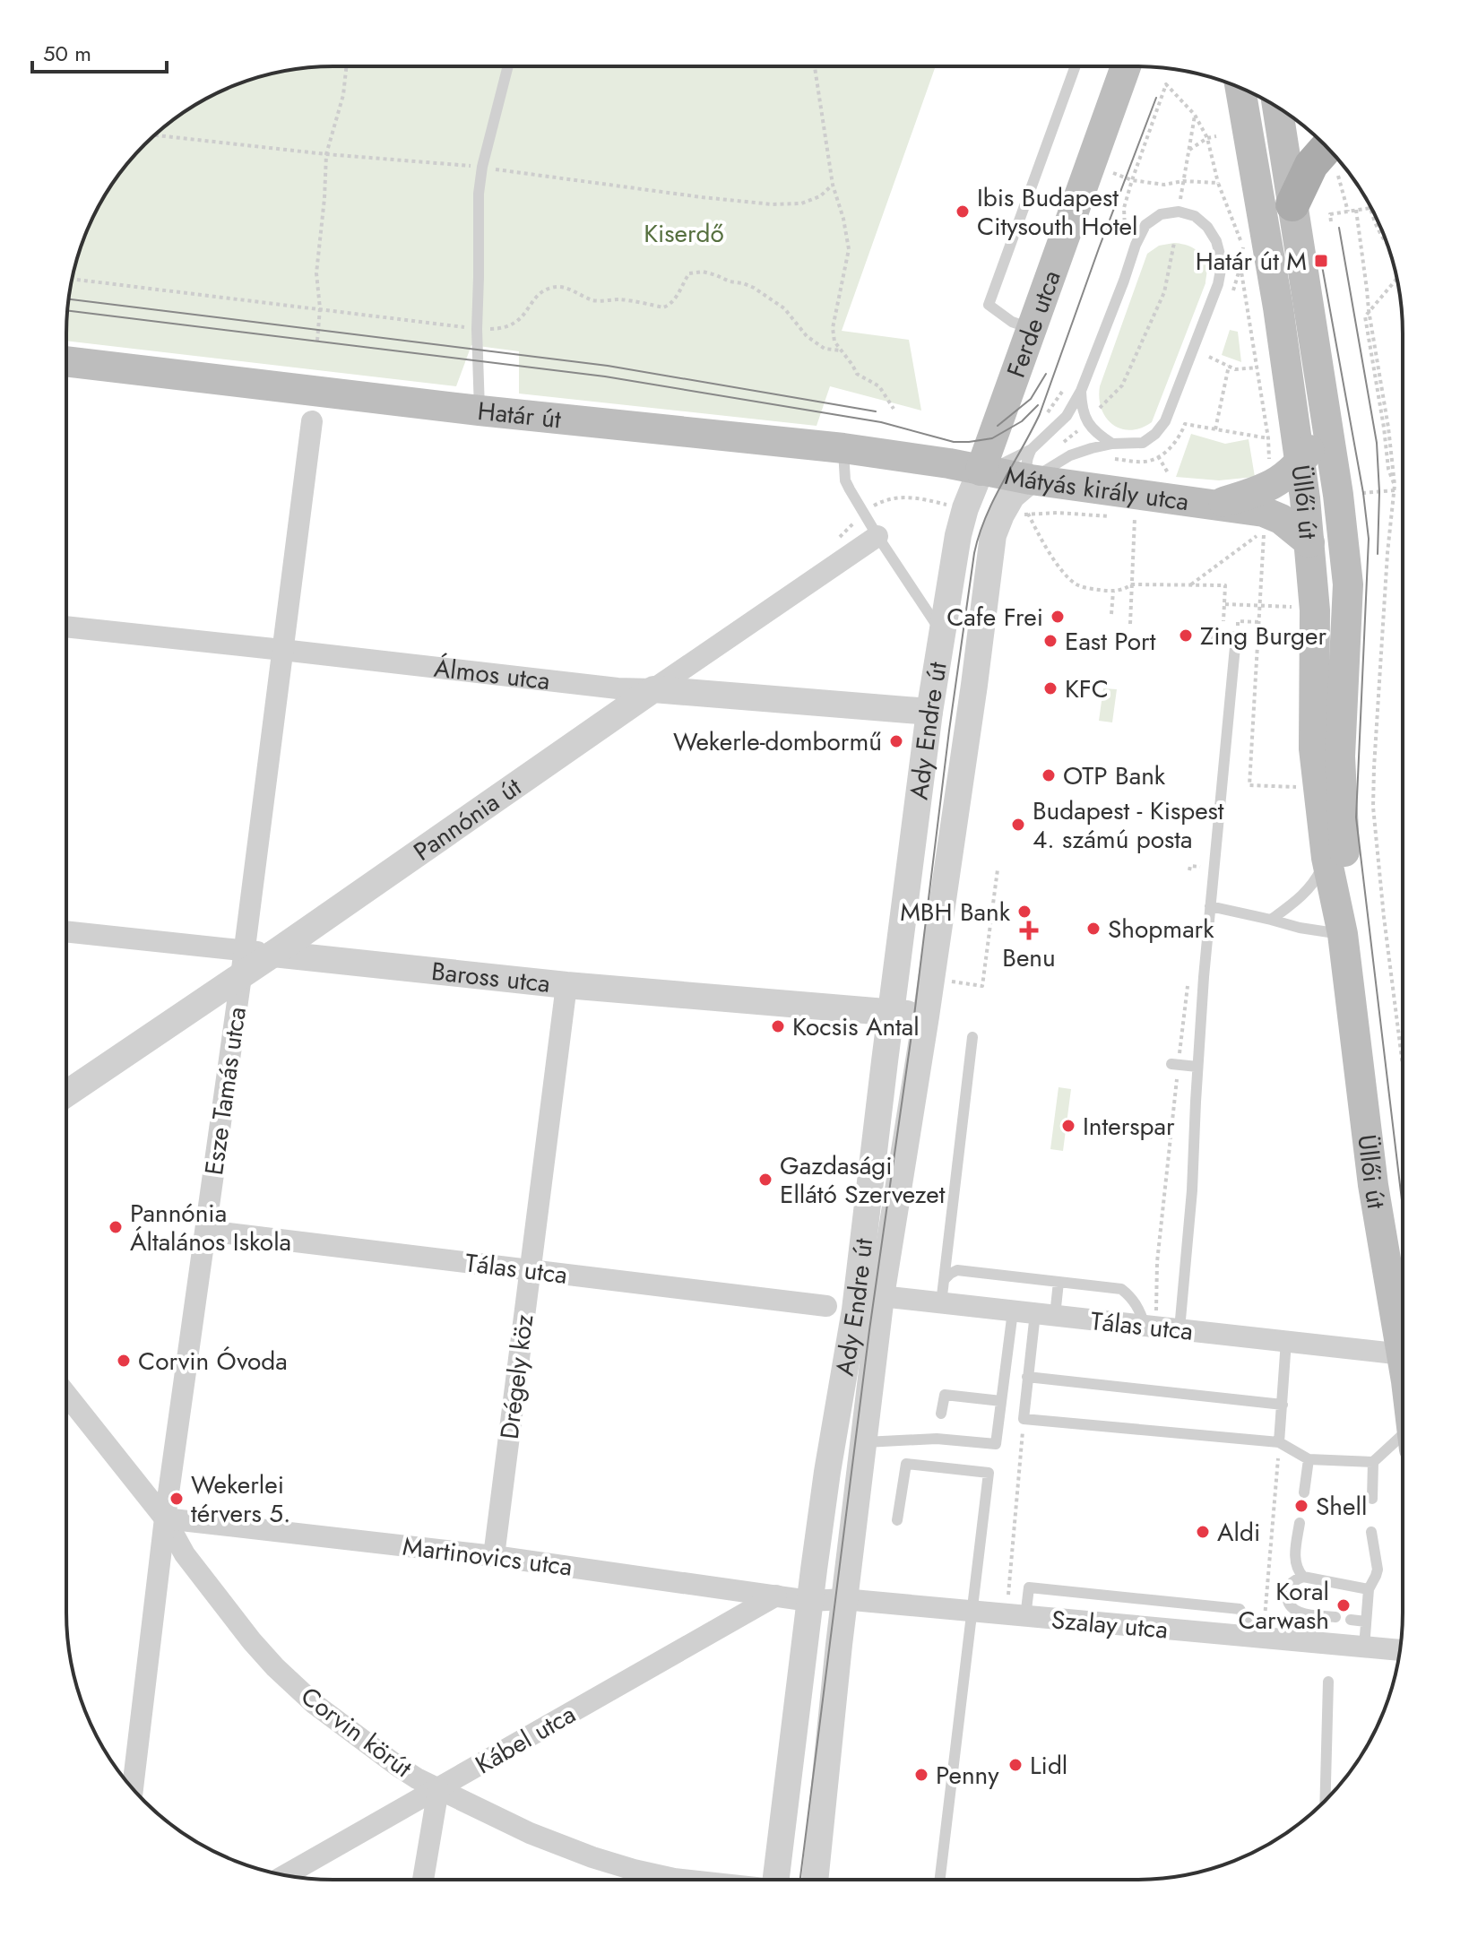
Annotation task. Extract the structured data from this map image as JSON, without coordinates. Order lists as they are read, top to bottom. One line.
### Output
{"streets":{"main road":["Ferde utca","Határ út","Mátyás király utca","Üllői út"],"street":["Álmos utca","Ady Endre út","Pannónia út","Baross utca","Esze Tamás utca","Tálas utca","Drégely köz","Martinovics utca","Szalay utca","Corvin körút","Kábel utca"]},"crossings":[["Ferde utca","Határ út"],["Ferde utca","Mátyás király utca"],["Ferde utca","Ady Endre út"],["Határ út","Mátyás király utca"],["Határ út","Ady Endre út"],["Mátyás király utca","Üllői út"],["Mátyás király utca","Ady Endre út"],["Álmos utca","Ady Endre út"],["Álmos utca","Pannónia út"],["Álmos utca","Esze Tamás utca"],["Ady Endre út","Baross utca"],["Ady Endre út","Tálas utca"],["Ady Endre út","Martinovics utca"],["Ady Endre út","Szalay utca"],["Pannónia út","Baross utca"],["Pannónia út","Esze Tamás utca"],["Baross utca","Drégely köz"],["Esze Tamás utca","Tálas utca"],["Esze Tamás utca","Martinovics utca"],["Esze Tamás utca","Corvin körút"],["Tálas utca","Drégely köz"],["Drégely köz","Martinovics utca"],["Martinovics utca","Szalay utca"],["Martinovics utca","Corvin körút"],["Martinovics utca","Kábel utca"],["Corvin körút","Kábel utca"]],"parks":["Kiserdő"],"places":{"other":["Ibis Budapest Citysouth Hotel","Cafe Frei","Zing Burger","East Port","KFC","Wekerle-dombormű","OTP Bank","Budapest - Kispest 4. számú posta","MBH Bank","Shopmark","Kocsis Antal","Interspar","Gazdasági Ellátó Szervezet","Pannónia Általános Iskola","Corvin Óvoda","Wekerlei térvers 5.","Shell","Aldi","Koral Carwash","Lidl","Penny"],"transit":["Határ út M"],"health":["Benu"]},"scale_bar":"50 m"}
